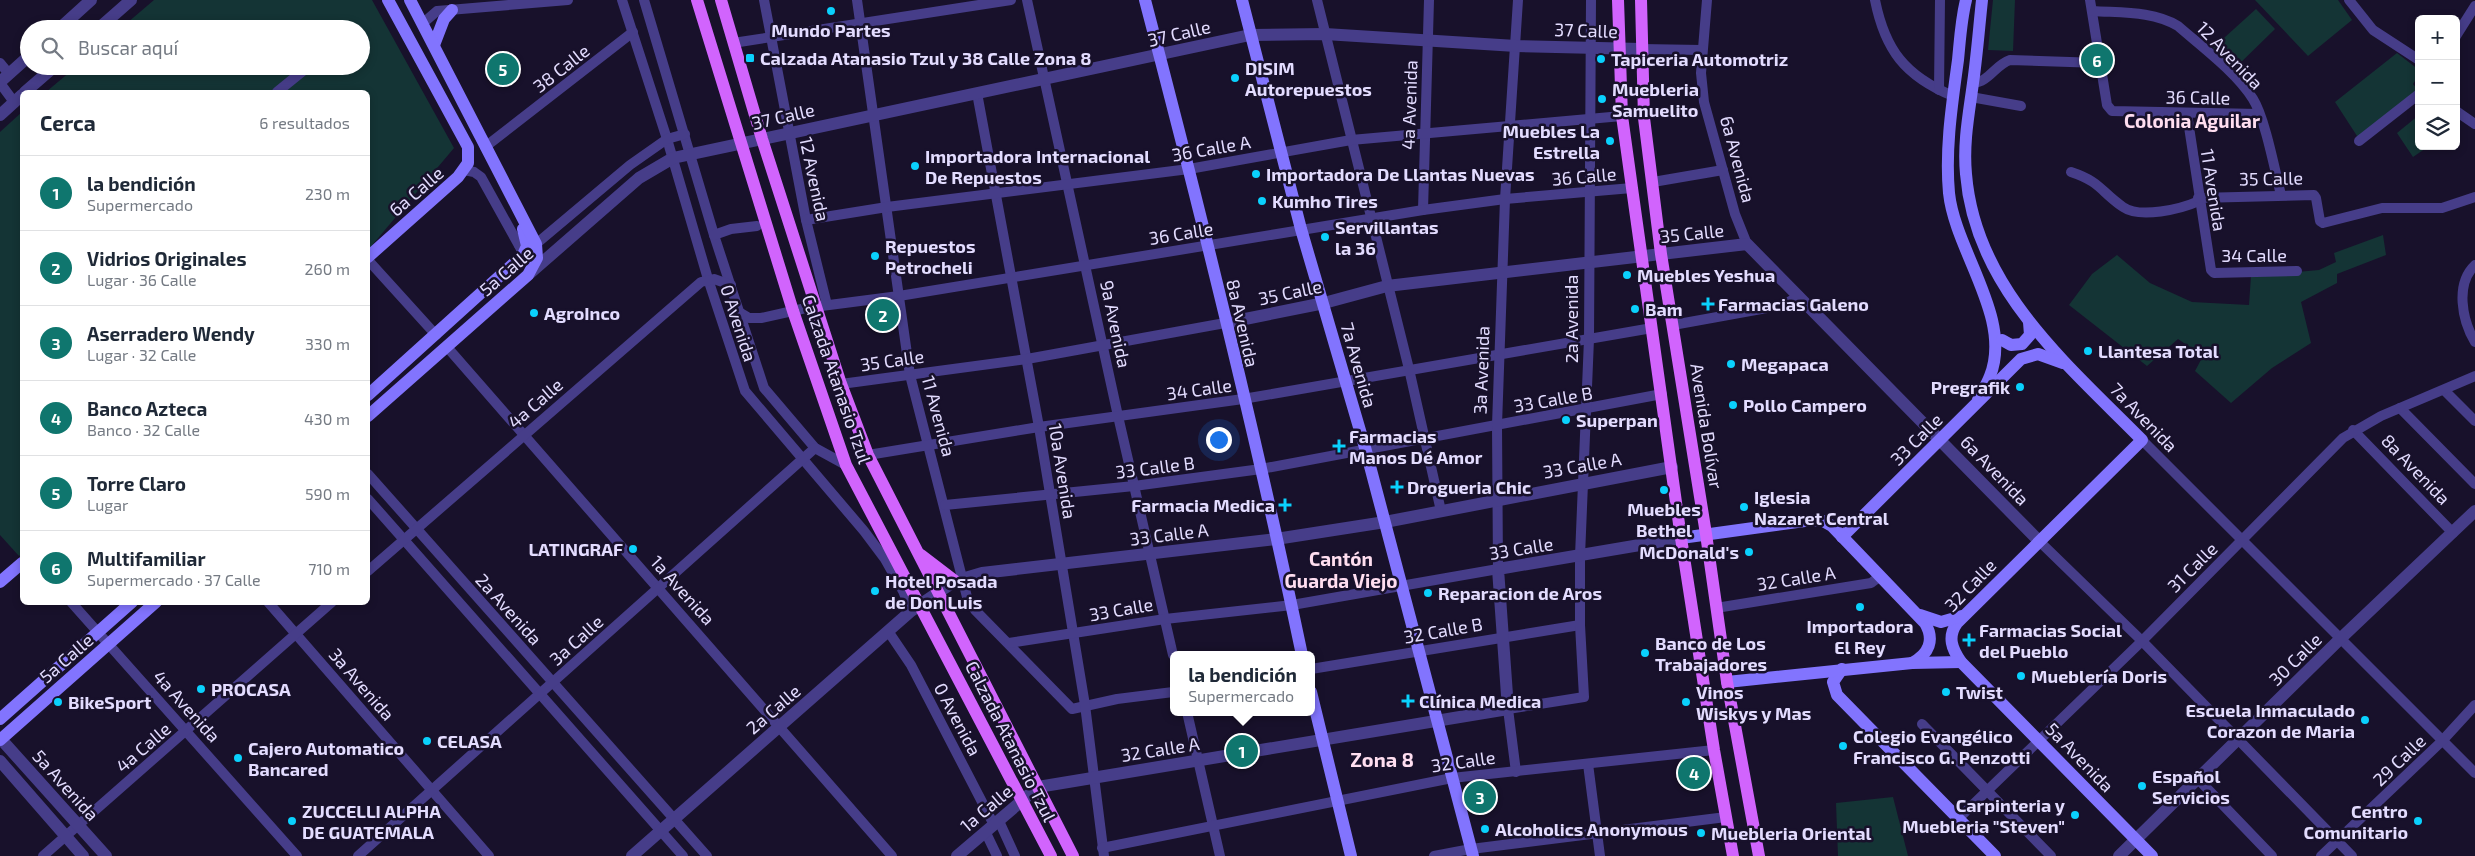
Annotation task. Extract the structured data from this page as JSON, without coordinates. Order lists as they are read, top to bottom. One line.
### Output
{"streets":{"main road":["6a Calle","5a Calle","8a Avenida","7a Avenida","Calzada Atanasio Tzul","Avenida Bolívar","33 Calle","32 Calle","5a Avenida"],"street":["37 Calle","12 Avenida","38 Calle","36 Calle","4a Avenida","36 Calle A","6a Avenida","35 Calle","11 Avenida","34 Calle","2a Avenida","0 Avenida","9a Avenida","3a Avenida","33 Calle B","4a Calle","33 Calle A","10a Avenida","31 Calle","32 Calle A","1a Avenida","32 Calle B","3a Calle","30 Calle","2a Calle","29 Calle","1a Calle"]},"crossings":[["37 Calle","12 Avenida"],["37 Calle","4a Avenida"],["37 Calle","6a Avenida"],["37 Calle","11 Avenida"],["37 Calle","5a Calle"],["37 Calle","2a Avenida"],["37 Calle","0 Avenida"],["37 Calle","8a Avenida"],["37 Calle","9a Avenida"],["37 Calle","7a Avenida"],["37 Calle","3a Avenida"],["37 Calle","Calzada Atanasio Tzul"],["37 Calle","Avenida Bolívar"],["37 Calle","10a Avenida"],["12 Avenida","36 Calle"],["12 Avenida","36 Calle A"],["12 Avenida","35 Calle"],["12 Avenida","Calzada Atanasio Tzul"],["38 Calle","0 Avenida"],["36 Calle","4a Avenida"],["36 Calle","11 Avenida"],["36 Calle","2a Avenida"],["36 Calle","0 Avenida"],["36 Calle","8a Avenida"],["36 Calle","9a Avenida"],["36 Calle","7a Avenida"],["36 Calle","3a Avenida"],["36 Calle","Calzada Atanasio Tzul"],["36 Calle","10a Avenida"],["4a Avenida","36 Calle A"],["4a Avenida","5a Calle"],["4a Avenida","4a Calle"],["36 Calle A","11 Avenida"],["36 Calle A","2a Avenida"],["36 Calle A","8a Avenida"],["36 Calle A","9a Avenida"],["36 Calle A","7a Avenida"],["36 Calle A","3a Avenida"],["36 Calle A","10a Avenida"],["6a Avenida","35 Calle"],["6a Avenida","33 Calle"],["6a Avenida","31 Calle"],["6a Avenida","32 Calle"],["6a Avenida","30 Calle"],["6a Avenida","29 Calle"],["35 Calle","11 Avenida"],["35 Calle","2a Avenida"],["35 Calle","8a Avenida"],["35 Calle","9a Avenida"],["35 Calle","7a Avenida"],["35 Calle","3a Avenida"],["35 Calle","Calzada Atanasio Tzul"],["35 Calle","Avenida Bolívar"],["35 Calle","10a Avenida"],["11 Avenida","34 Calle"],["11 Avenida","33 Calle B"],["11 Avenida","33 Calle"],["11 Avenida","33 Calle A"],["11 Avenida","10a Avenida"],["34 Calle","2a Avenida"],["34 Calle","8a Avenida"],["34 Calle","9a Avenida"],["34 Calle","7a Avenida"],["34 Calle","3a Avenida"],["34 Calle","Calzada Atanasio Tzul"],["34 Calle","10a Avenida"],["5a Calle","0 Avenida"],["5a Calle","1a Avenida"],["5a Calle","5a Avenida"],["2a Avenida","33 Calle B"],["2a Avenida","4a Calle"],["2a Avenida","33 Calle"],["2a Avenida","33 Calle A"],["2a Avenida","32 Calle A"],["2a Avenida","32 Calle B"],["2a Avenida","3a Calle"],["2a Avenida","2a Calle"],["0 Avenida","Calzada Atanasio Tzul"],["0 Avenida","4a Calle"],["0 Avenida","3a Calle"],["0 Avenida","2a Calle"],["0 Avenida","1a Calle"],["8a Avenida","33 Calle B"],["8a Avenida","33 Calle"],["8a Avenida","33 Calle A"],["8a Avenida","31 Calle"],["8a Avenida","30 Calle"],["9a Avenida","33 Calle B"],["9a Avenida","33 Calle"],["9a Avenida","33 Calle A"],["7a Avenida","33 Calle B"],["7a Avenida","33 Calle"],["7a Avenida","33 Calle A"],["7a Avenida","31 Calle"],["7a Avenida","32 Calle A"],["7a Avenida","32 Calle"],["7a Avenida","32 Calle B"],["7a Avenida","30 Calle"],["7a Avenida","29 Calle"],["3a Avenida","33 Calle B"],["3a Avenida","4a Calle"],["3a Avenida","33 Calle"],["3a Avenida","33 Calle A"],["3a Avenida","32 Calle A"],["3a Avenida","32 Calle"],["3a Avenida","32 Calle B"],["3a Avenida","3a Calle"],["Calzada Atanasio Tzul","33 Calle A"],["Calzada Atanasio Tzul","32 Calle A"],["Calzada Atanasio Tzul","2a Calle"],["Calzada Atanasio Tzul","1a Calle"],["33 Calle B","10a Avenida"],["4a Calle","1a Avenida"],["4a Calle","5a Avenida"],["Avenida Bolívar","33 Calle"],["Avenida Bolívar","32 Calle A"],["33 Calle","10a Avenida"],["33 Calle A","10a Avenida"],["33 Calle A","2a Calle"],["10a Avenida","32 Calle A"],["10a Avenida","32 Calle"],["31 Calle","5a Avenida"],["32 Calle A","1a Calle"],["32 Calle","5a Avenida"],["1a Avenida","3a Calle"],["1a Avenida","2a Calle"],["30 Calle","5a Avenida"]],"districts":["Colonia Aguilar","Cantón Guarda Viejo","Zona 8"],"places":{"other":["Mundo Partes","Tapiceria Automotriz","DISIM Autorepuestos","Muebleria Samuelito","Muebles La Estrella","Importadora Internacional De Repuestos","Importadora De Llantas Nuevas","Kumho Tires","Servillantas la 36","Repuestos Petrocheli","Muebles Yeshua","Bam","AgroInco","Llantesa Total","Megapaca","Pregrafik","Pollo Campero","Superpan","Muebles Bethel","Iglesia Nazaret Central","LATINGRAF","McDonald's","Hotel Posada de Don Luis","Reparacion de Aros","Importadora El Rey","Banco de Los Trabajadores","Mueblería Doris","PROCASA","Twist","BikeSport","Vinos Wiskys y Mas","Escuela Inmaculado Corazon de Maria","CELASA","Colegio Evangélico Francisco G. Penzotti","Cajero Automatico Bancared","Español Servicios","Carpinteria y Muebleria \"Steven\"","ZUCCELLI ALPHA DE GUATEMALA","Centro Comunitario","Alcoholics Anonymous","Muebleria Oriental"],"transit":["Calzada Atanasio Tzul y 38 Calle Zona 8"],"health":["Farmacias Galeno","Farmacias Manos Dé Amor","Drogueria Chic","Farmacia Medica","Farmacias Social del Pueblo","Clínica Medica"]},"page":{"map_buttons":["+","−"],"search":"Buscar aquí","pins":["6","5","2","1","4","3"],"heading":["Cerca","6 resultados"],"list":[{"mark":"1","name":"la bendición","note":"Supermercado","value":"230 m"},{"mark":"2","name":"Vidrios Originales","note":"Lugar · 36 Calle","value":"260 m"},{"mark":"3","name":"Aserradero Wendy","note":"Lugar · 32 Calle","value":"330 m"},{"mark":"4","name":"Banco Azteca","note":"Banco · 32 Calle","value":"430 m"},{"mark":"5","name":"Torre Claro","note":"Lugar","value":"590 m"},{"mark":"6","name":"Multifamiliar","note":"Supermercado · 37 Calle","value":"710 m"}],"popup":["la bendición","Supermercado"]}}
